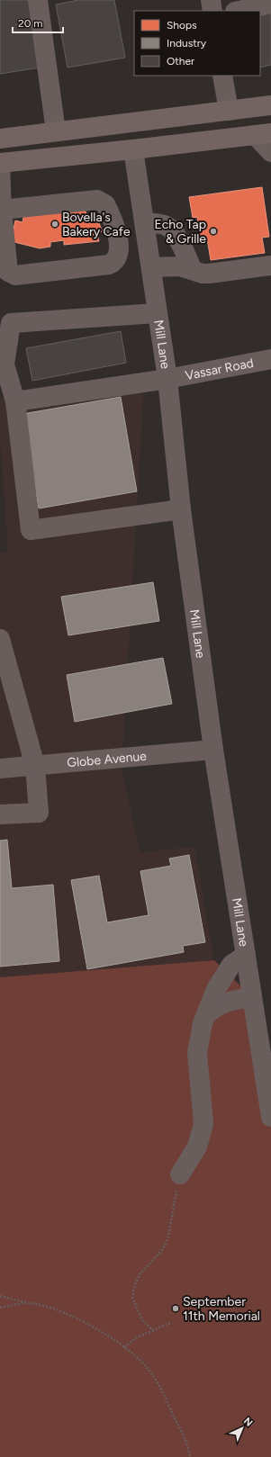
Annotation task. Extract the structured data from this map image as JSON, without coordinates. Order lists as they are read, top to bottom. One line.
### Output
{"streets":{"street":["Mill Lane","Vassar Road","Globe Avenue"]},"crossings":[["Mill Lane","Vassar Road"],["Mill Lane","Globe Avenue"]],"places":["Bovella's Bakery Cafe","Echo Tap & Grille","September 11th Memorial"],"legend":["Shops","Industry","Other"],"scale_bar":"20 m","north":"top right"}
